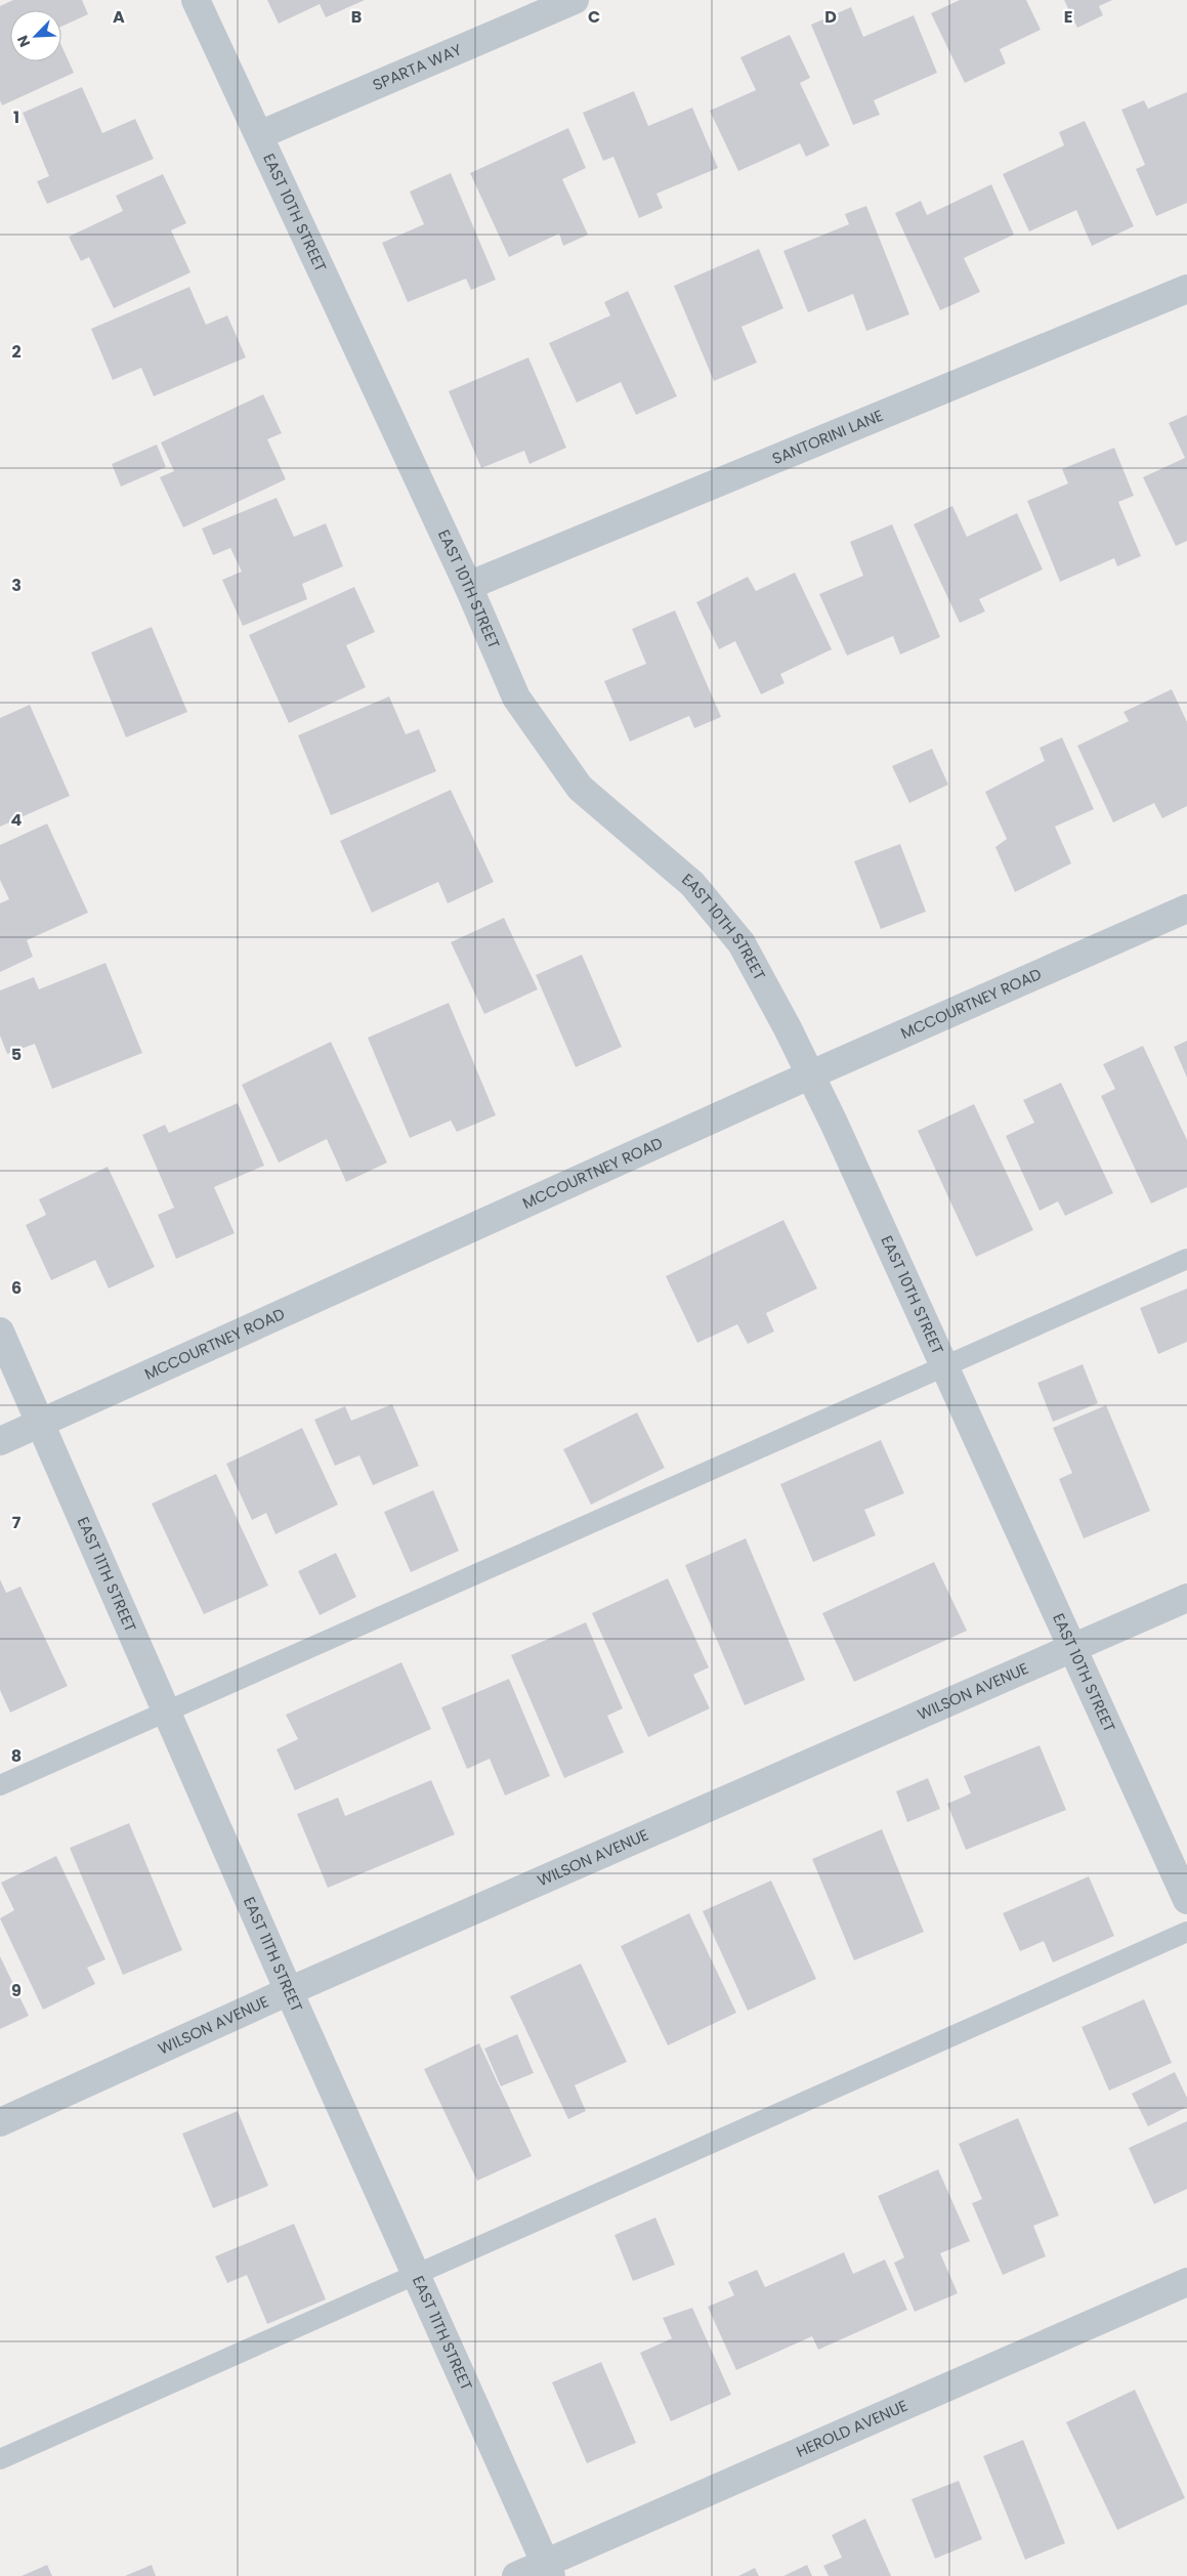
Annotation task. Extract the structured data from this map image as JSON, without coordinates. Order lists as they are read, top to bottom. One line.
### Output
{"streets":{"street":["SPARTA WAY","EAST 10TH STREET","SANTORINI LANE","MCCOURTNEY ROAD","EAST 11TH STREET","WILSON AVENUE","HEROLD AVENUE"]},"crossings":[["SPARTA WAY","EAST 10TH STREET"],["EAST 10TH STREET","SANTORINI LANE"],["EAST 10TH STREET","MCCOURTNEY ROAD"],["EAST 10TH STREET","WILSON AVENUE"],["MCCOURTNEY ROAD","EAST 11TH STREET"],["EAST 11TH STREET","WILSON AVENUE"],["EAST 11TH STREET","HEROLD AVENUE"]],"north":"bottom left","grid":{"columns":["A","B","C","D","E"],"rows":["1","2","3","4","5","6","7","8","9"]}}
